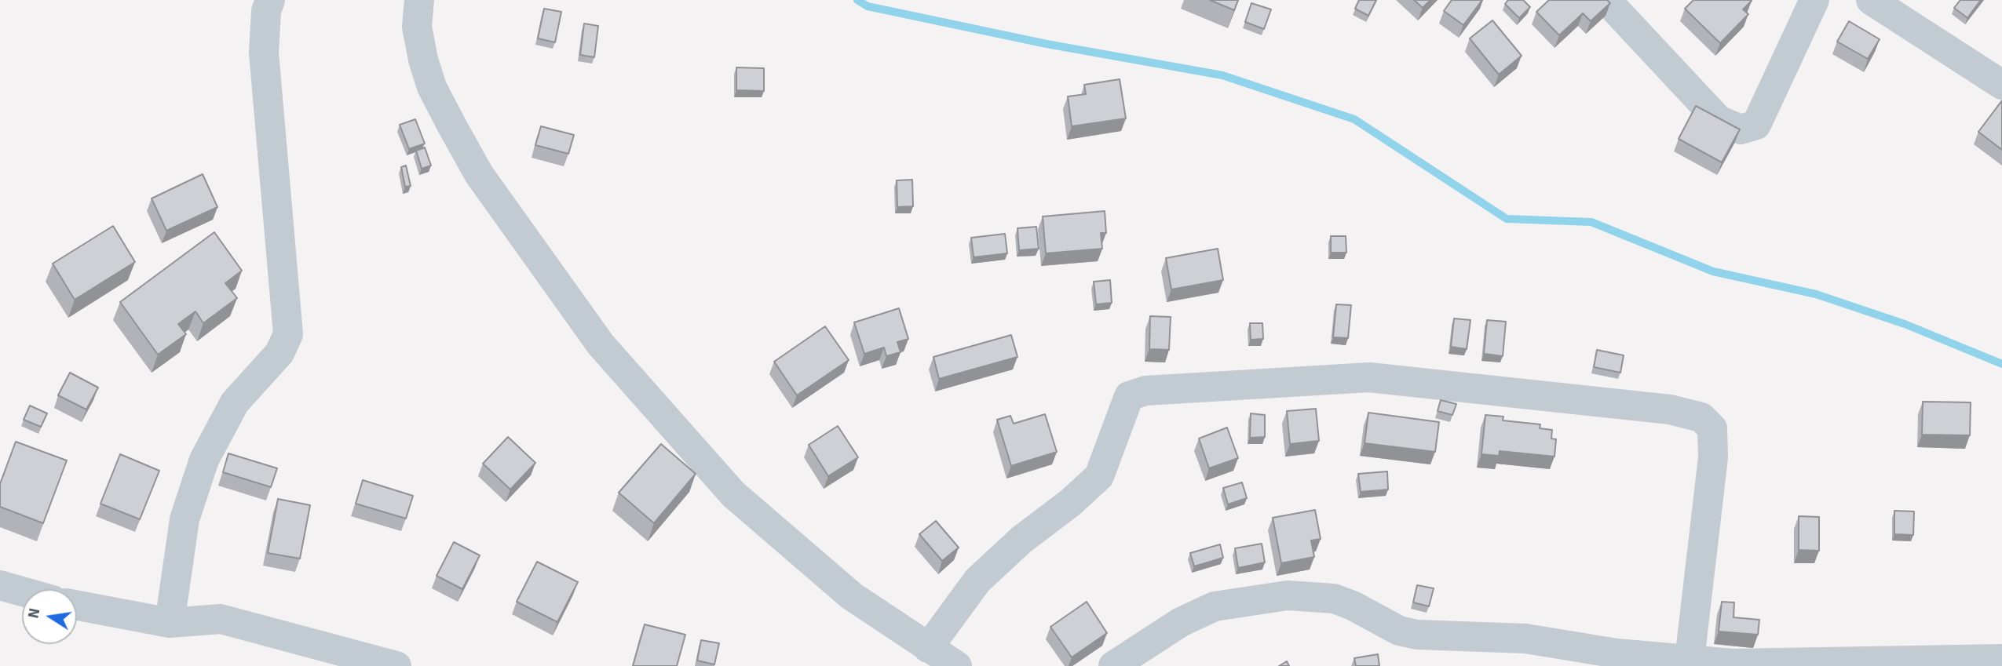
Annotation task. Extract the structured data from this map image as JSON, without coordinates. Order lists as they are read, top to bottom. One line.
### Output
{"north":"left"}
